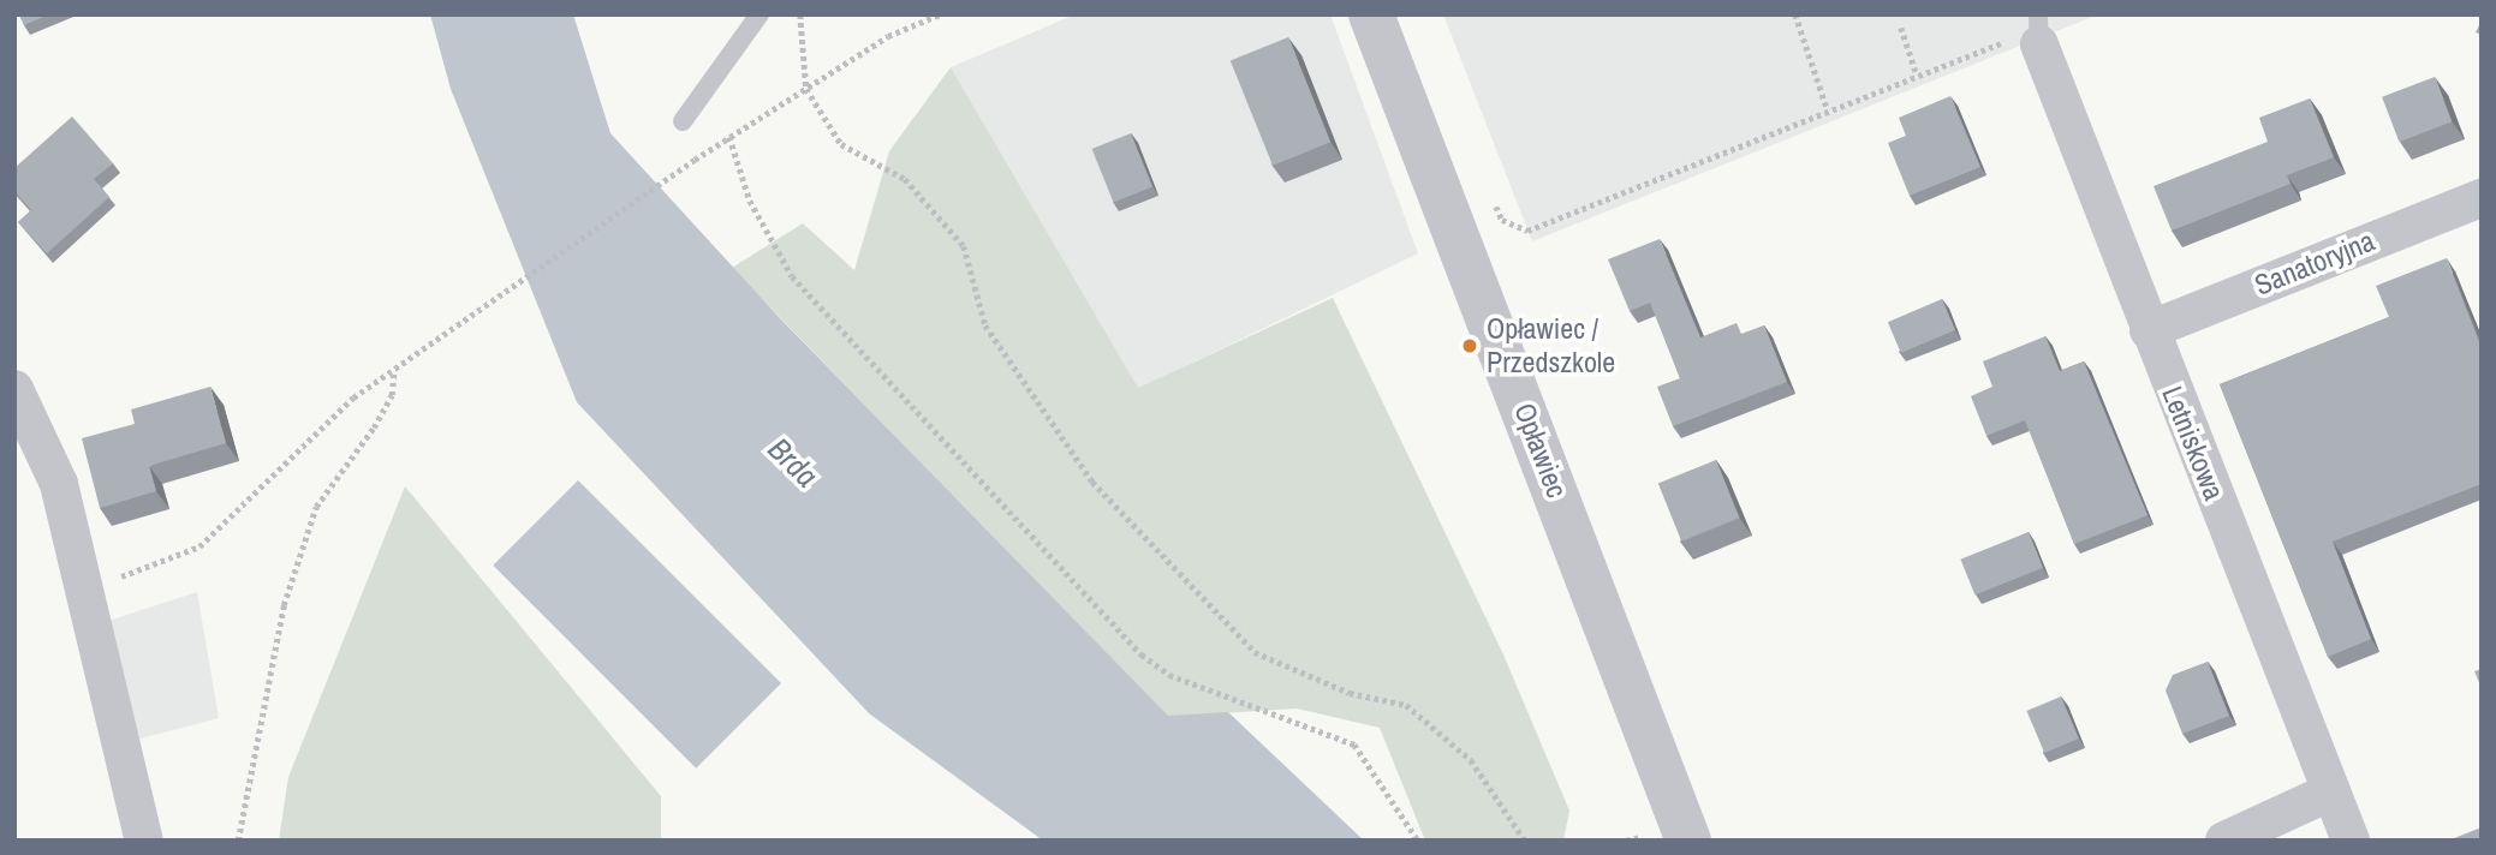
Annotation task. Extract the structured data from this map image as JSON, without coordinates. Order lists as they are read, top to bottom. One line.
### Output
{"streets":{"street":["Sanatoryjna","Letniskowa","Opławiec"]},"crossings":[["Sanatoryjna","Letniskowa"]],"water":["Brda"],"places":["Opławiec / Przedszkole"]}
